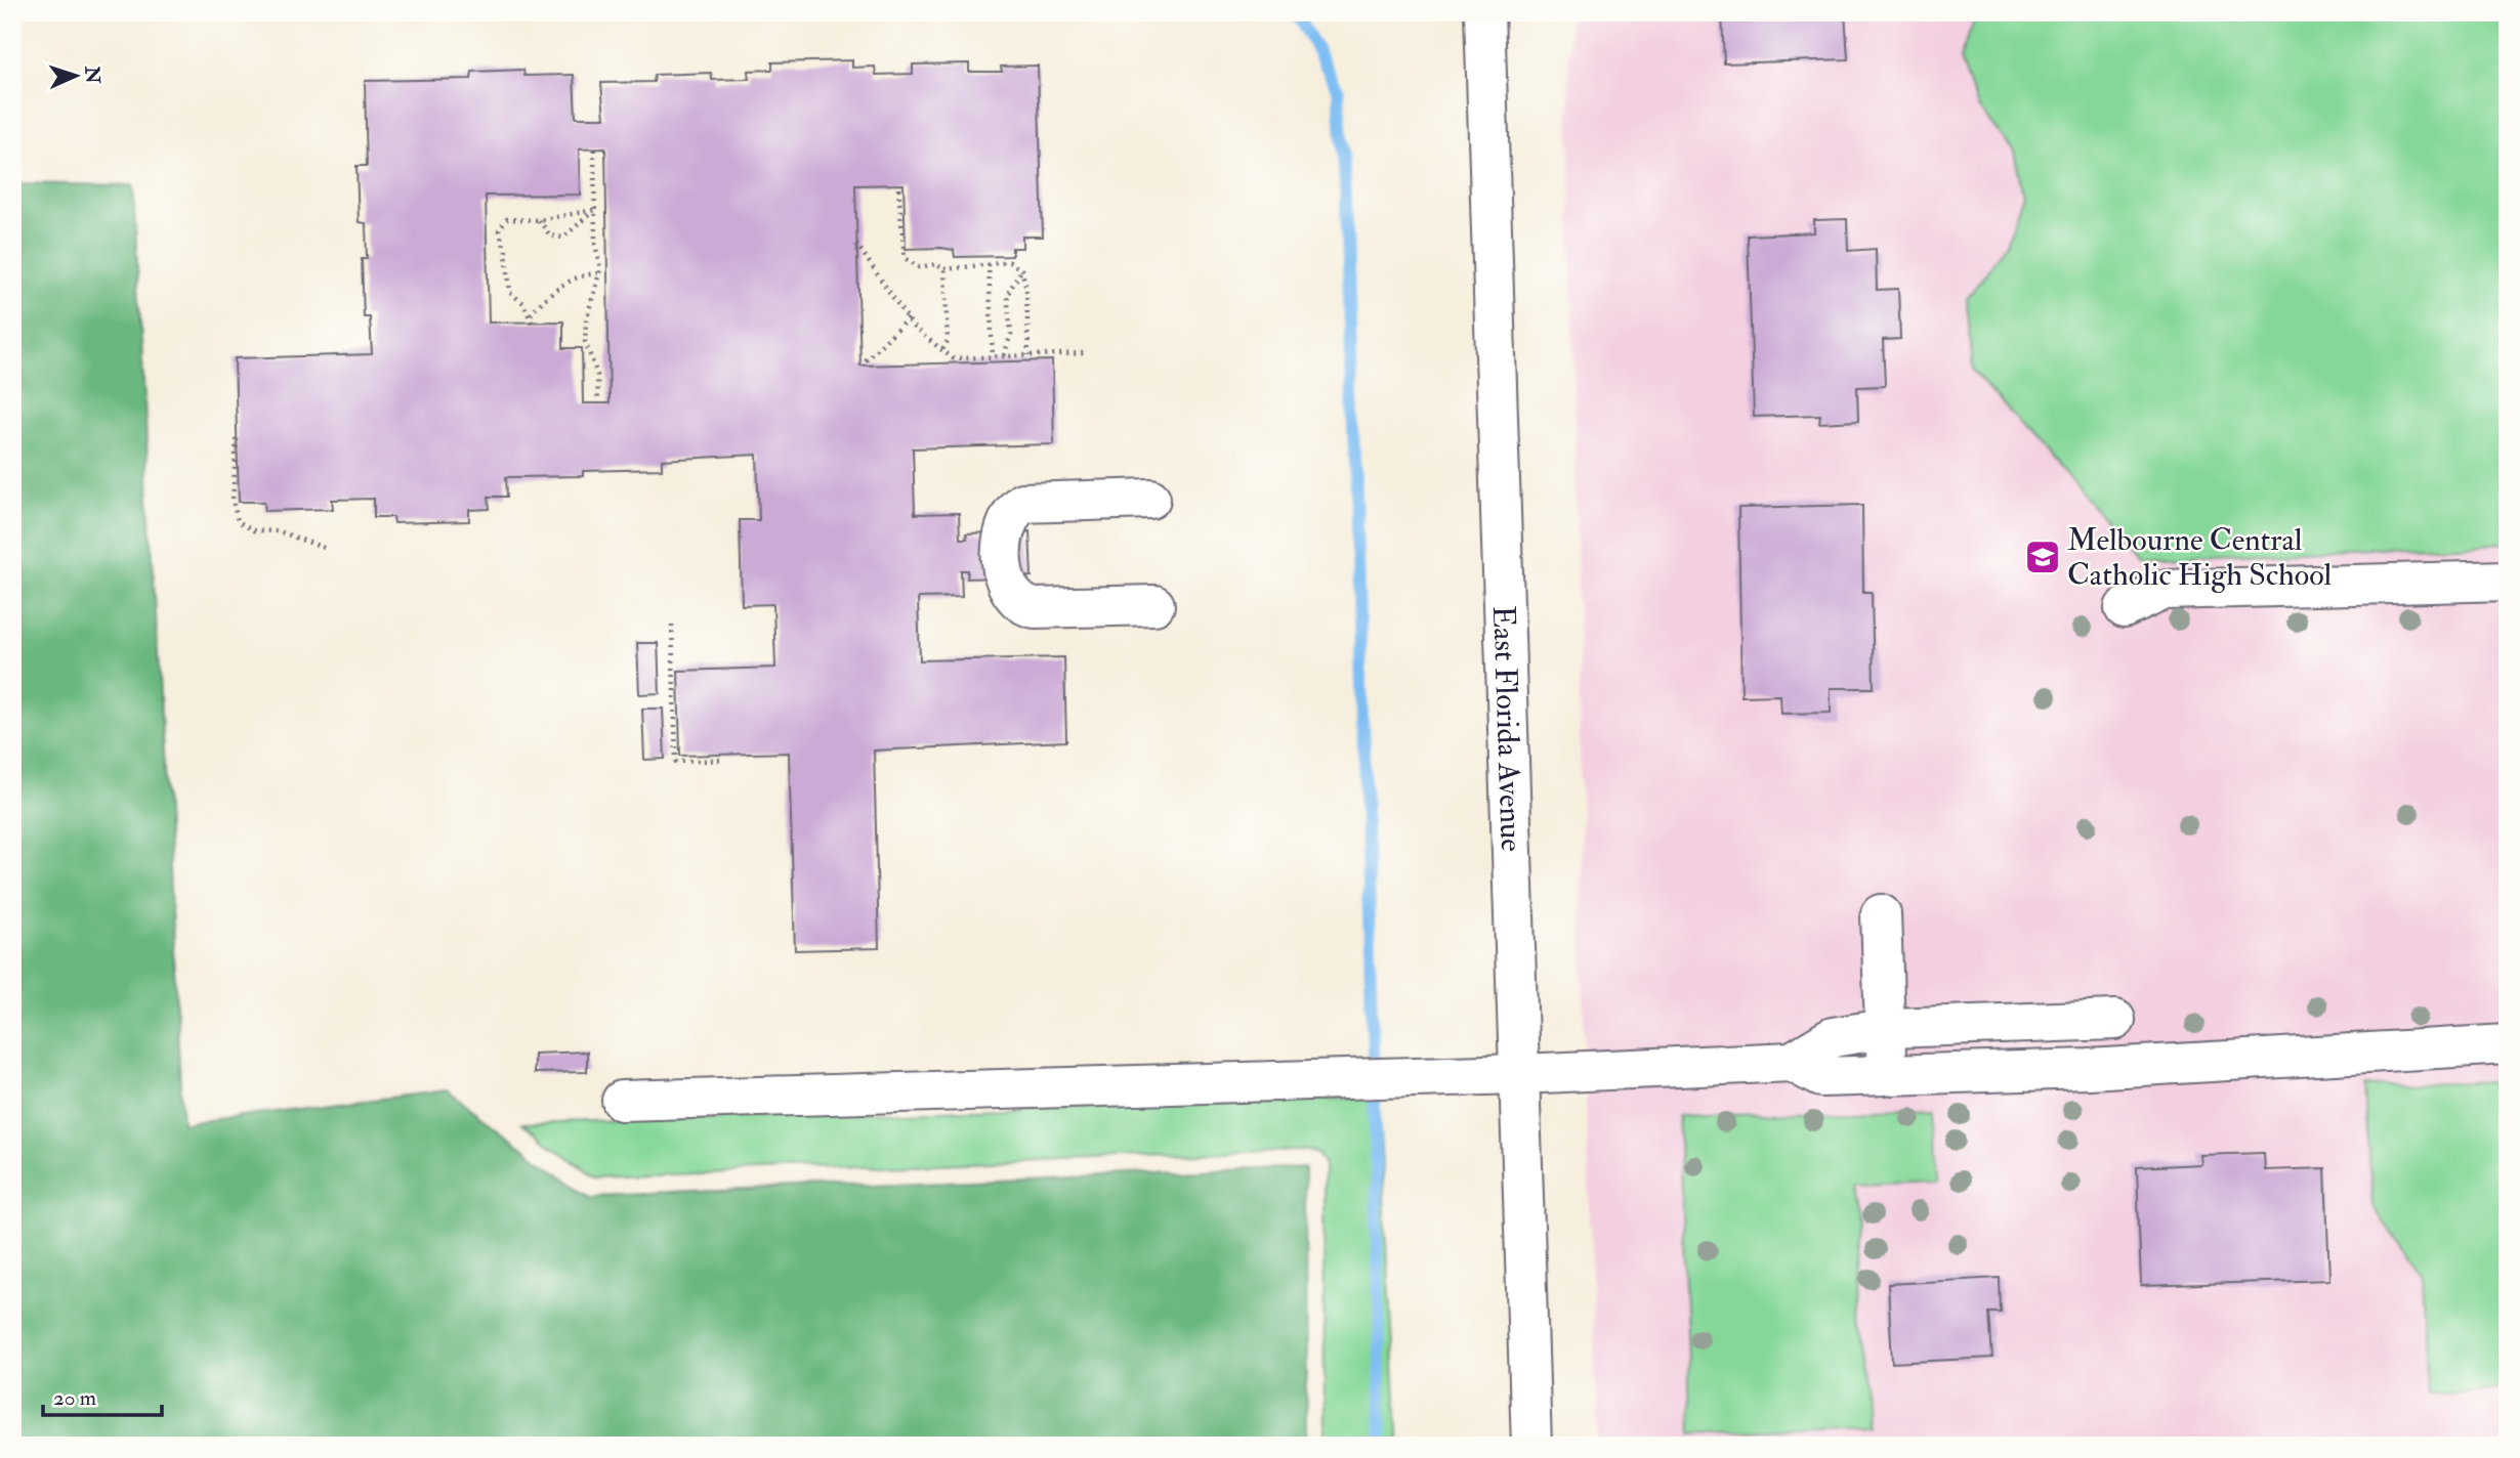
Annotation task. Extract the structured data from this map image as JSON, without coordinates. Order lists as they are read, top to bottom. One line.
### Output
{"streets":{"street":["East Florida Avenue"]},"places":{"school or university":["Melbourne Central Catholic High School"]},"scale_bar":"20 m","north":"right"}
